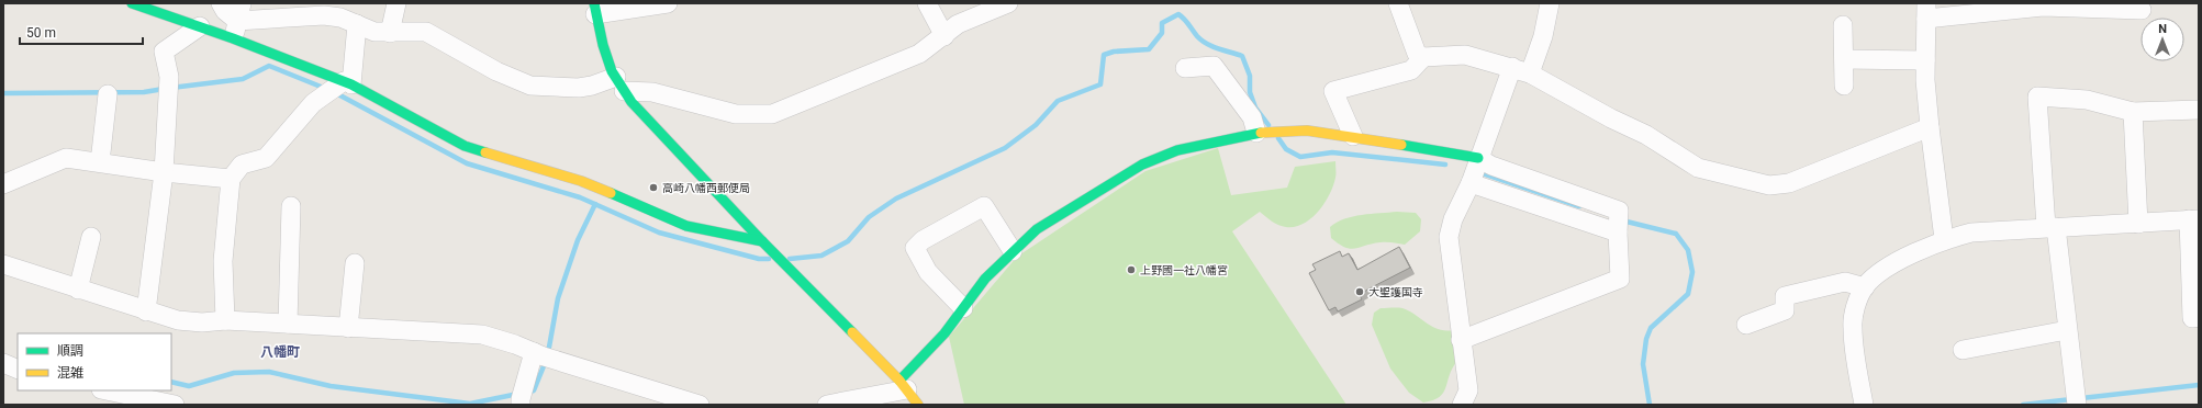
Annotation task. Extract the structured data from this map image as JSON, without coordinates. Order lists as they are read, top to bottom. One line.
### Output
{"districts":["八幡町"],"places":["高崎八幡西郵便局","上野國一社八幡宮","大聖護国寺"],"legend":["順調","混雑"],"scale_bar":"50 m","north":"top"}
